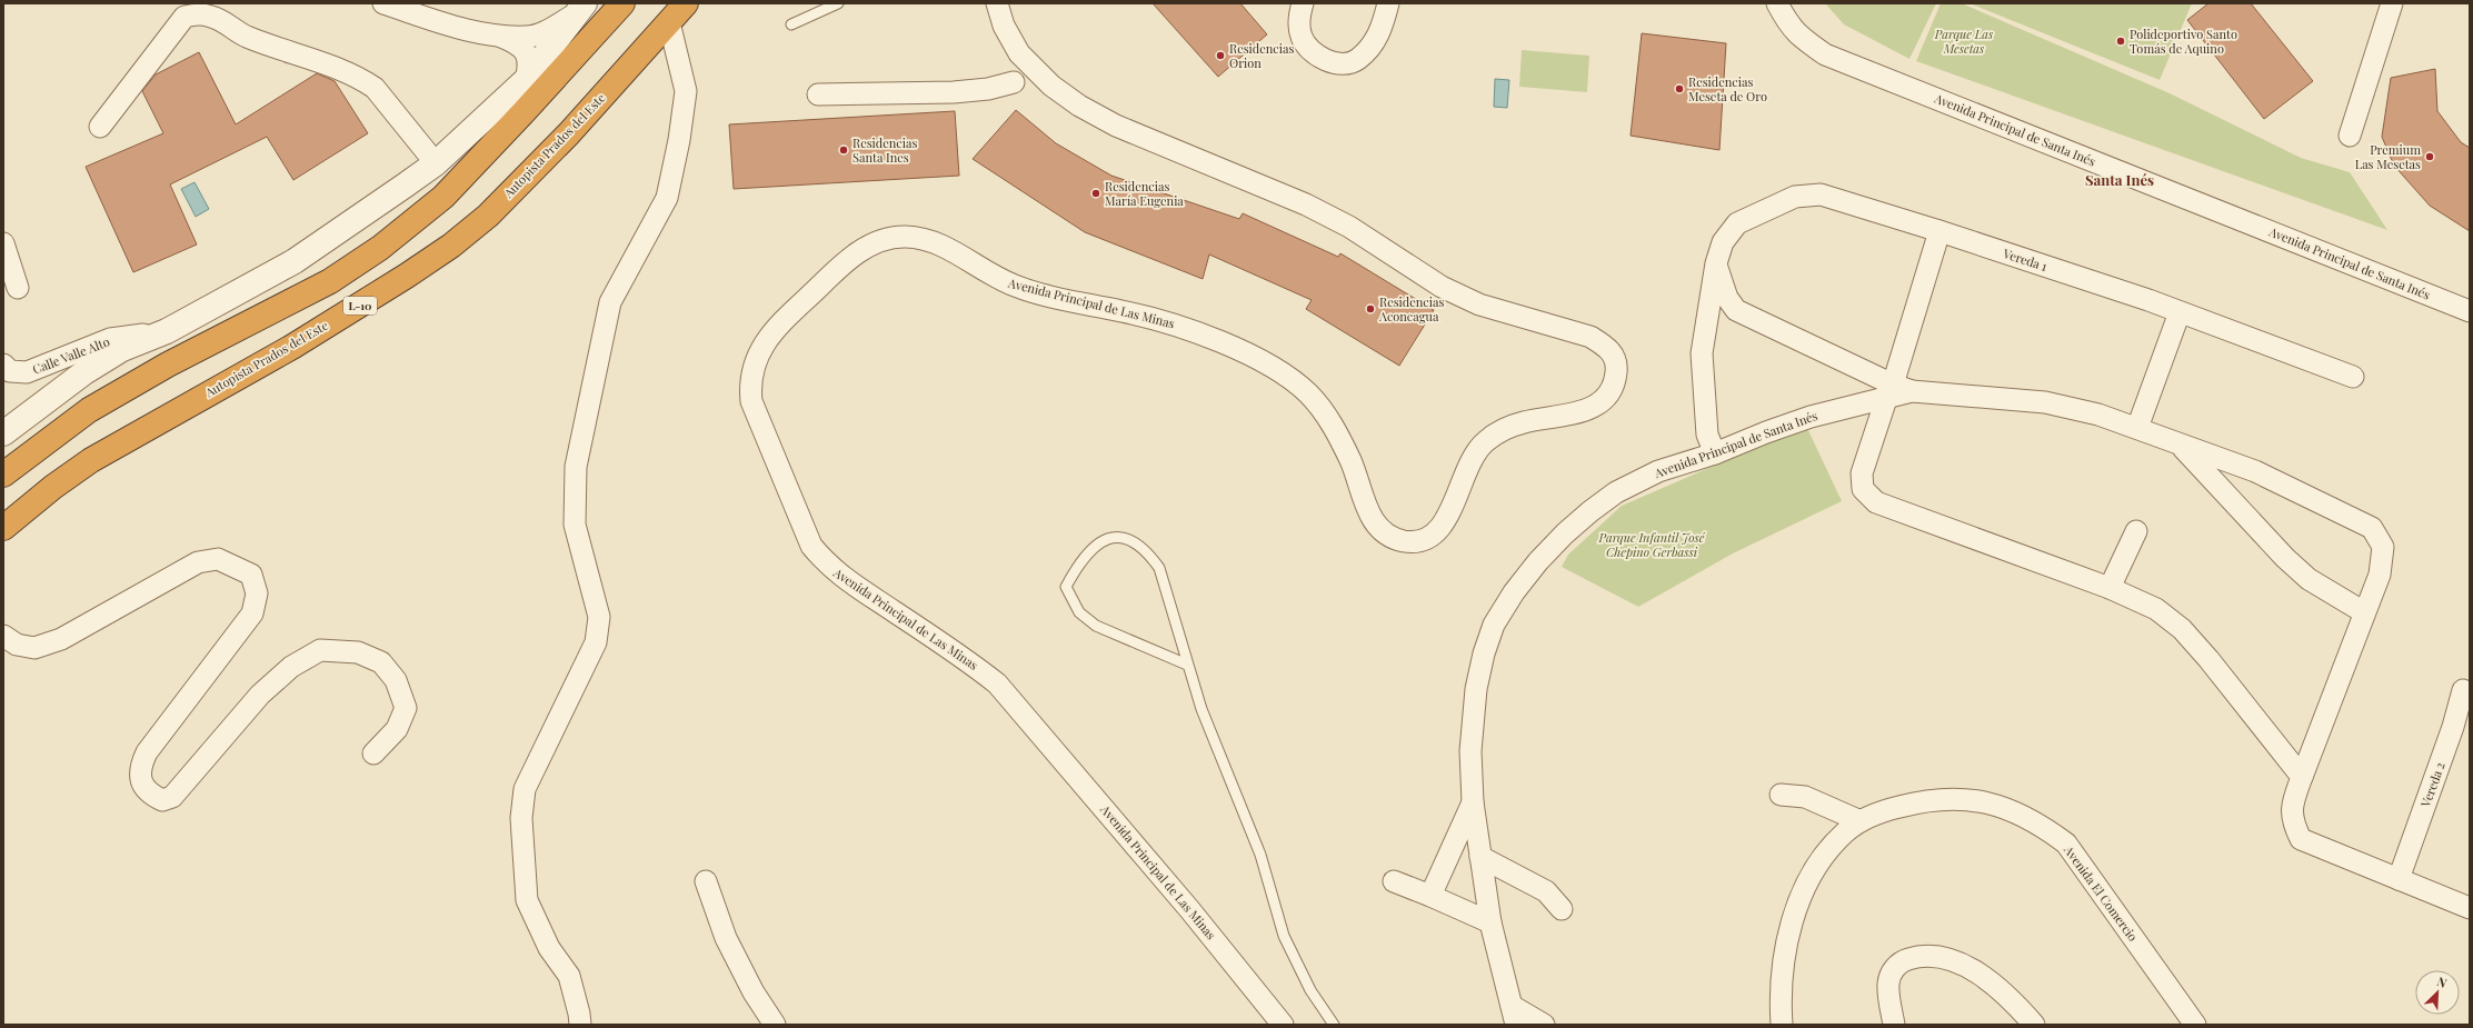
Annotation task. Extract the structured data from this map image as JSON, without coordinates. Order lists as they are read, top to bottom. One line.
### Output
{"streets":{"highway":["Autopista Prados del Este","L-10"],"street":["Avenida Principal de Santa Inés","Vereda 1","Avenida Principal de Las Minas","Calle Valle Alto","Vereda 2","Avenida El Comercio"]},"crossings":[["Avenida Principal de Santa Inés","Vereda 1"],["Avenida Principal de Santa Inés","Vereda 2"]],"districts":["Santa Inés"],"parks":["Parque Las Mesetas","Parque Infantil José Chepino Gerbassi"],"places":["Polideportivo Santo Tomás de Aquino","Residencias Orion","Residencias Meseta de Oro","Residencias Santa Ines","Premium Las Mesetas","Residencias María Eugenia","Residencias Aconcagua"],"north":"top right"}
